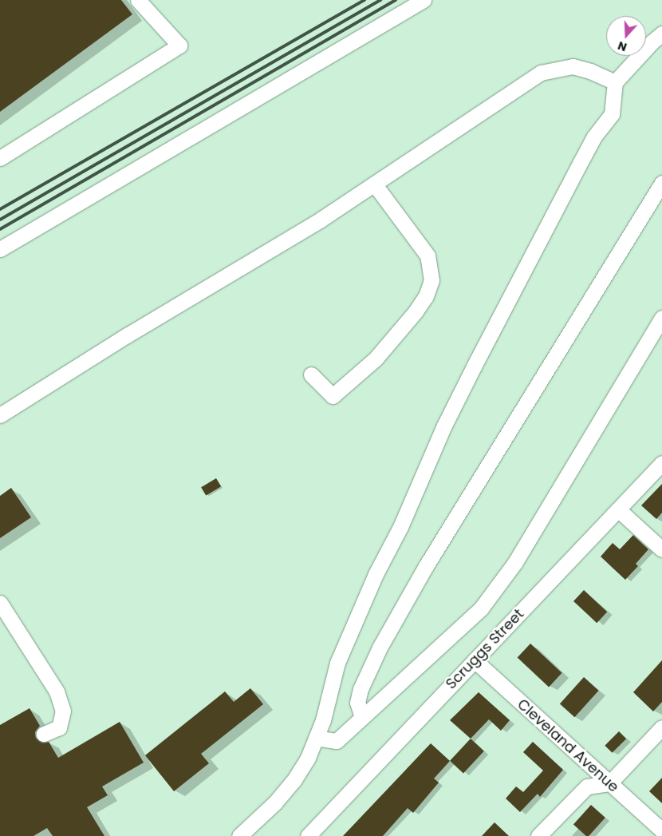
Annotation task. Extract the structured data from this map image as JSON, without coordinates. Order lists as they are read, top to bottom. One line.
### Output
{"streets":{"street":["Scruggs Street","Cleveland Avenue"]},"crossings":[["Scruggs Street","Cleveland Avenue"]],"north":"bottom"}
